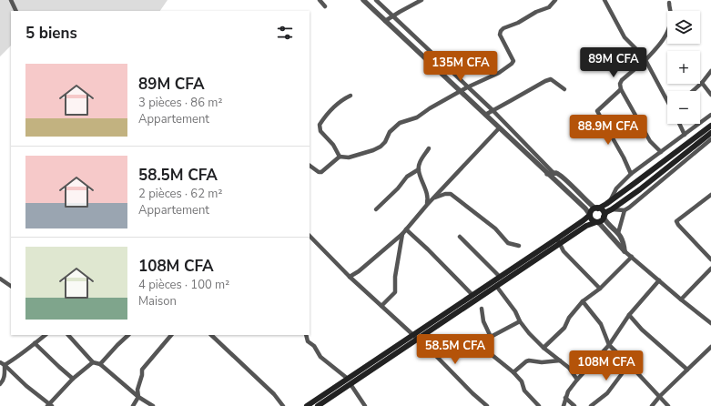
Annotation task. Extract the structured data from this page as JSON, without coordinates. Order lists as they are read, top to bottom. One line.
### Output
{"page":{"map_buttons":["+","−"],"heading":"5 biens","price":["89M CFA","135M CFA","88.9M CFA","58.5M CFA","108M CFA"],"list":[{"name":"89M CFA","note":"3 pièces · 86 m² · Appartement"},{"name":"58.5M CFA","note":"2 pièces · 62 m² · Appartement"},{"name":"108M CFA","note":"4 pièces · 100 m² · Maison"}]}}
